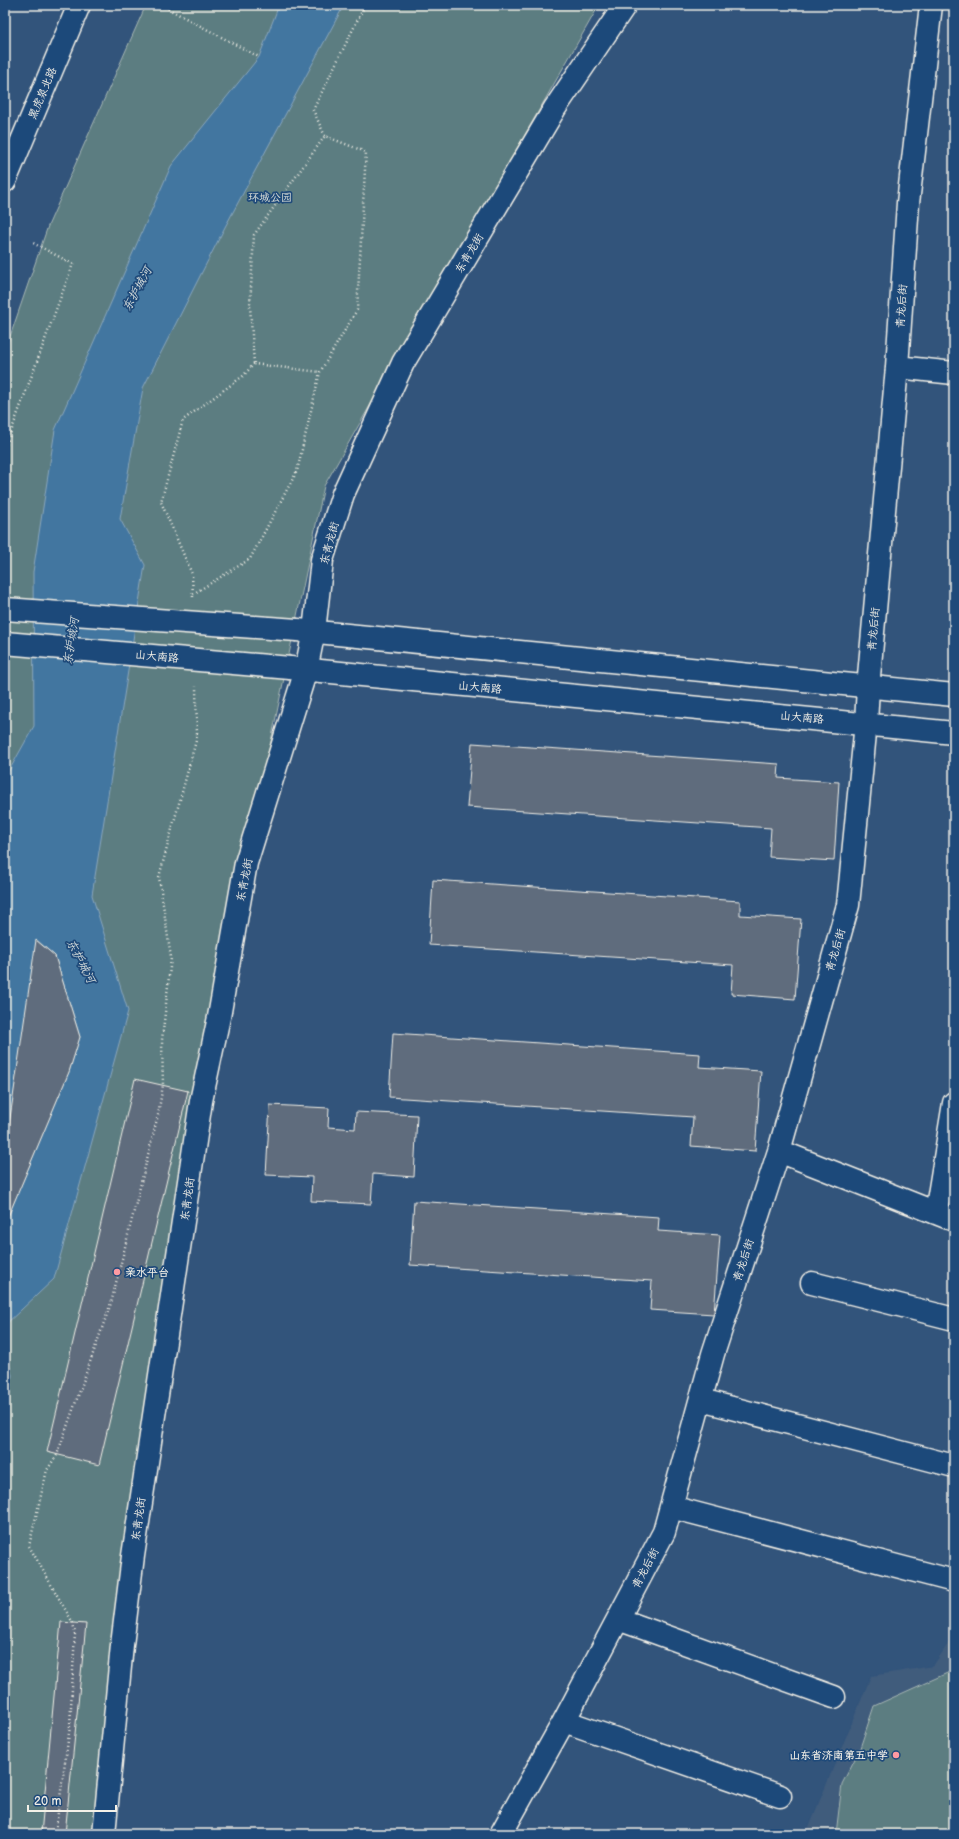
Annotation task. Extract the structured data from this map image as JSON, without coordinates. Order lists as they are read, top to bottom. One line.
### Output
{"streets":{"street":["黑虎泉北路","东青龙街","青龙后街","山大南路"]},"crossings":[["东青龙街","山大南路"],["青龙后街","山大南路"]],"water":["东护城河"],"parks":["环城公园"],"places":["亲水平台","山东省济南第五中学"],"scale_bar":"20 m"}
